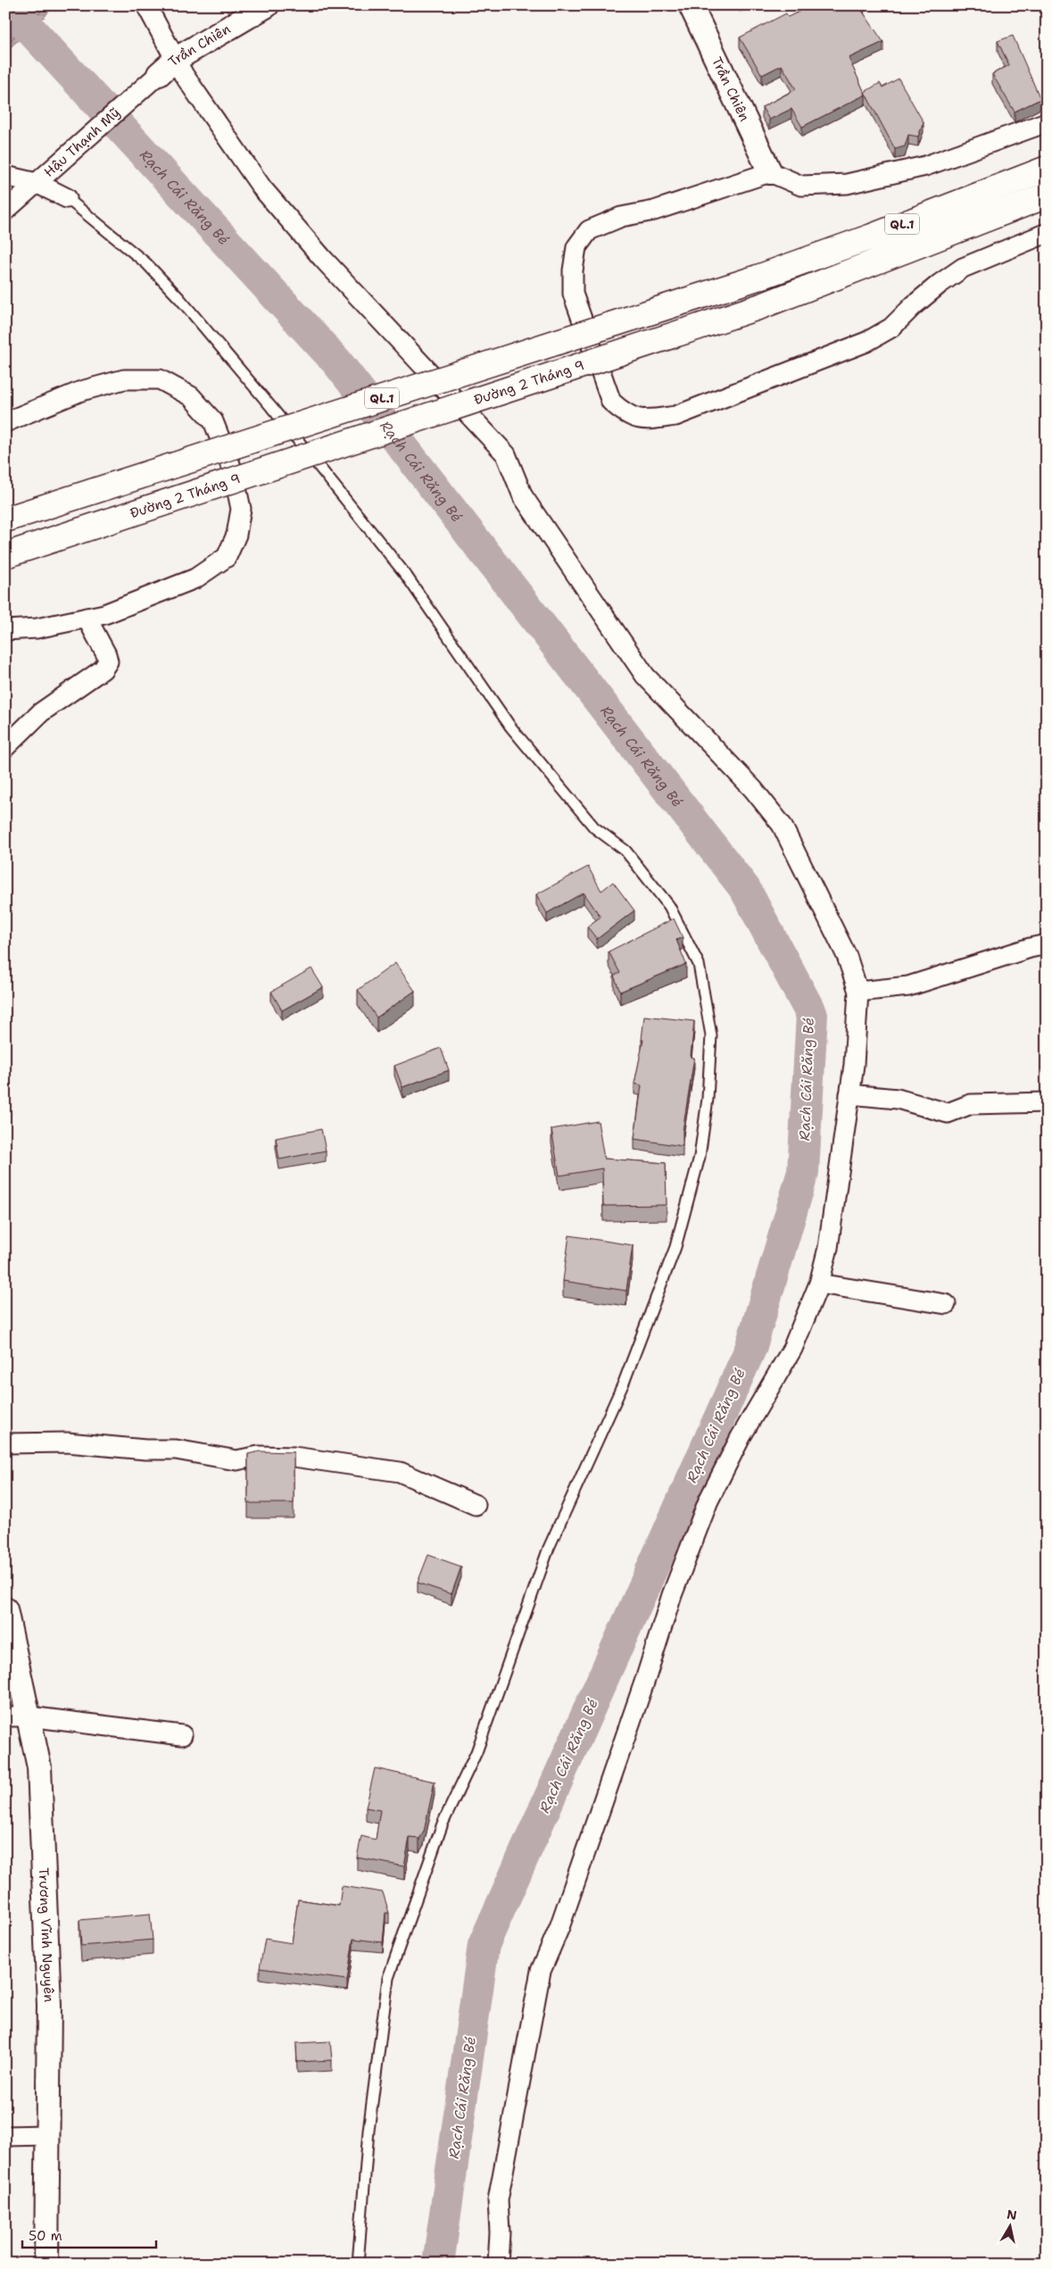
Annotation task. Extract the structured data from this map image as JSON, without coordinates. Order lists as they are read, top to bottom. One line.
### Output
{"streets":{"highway":["QL.1","Đường 2 Tháng 9"],"street":["Trần Chiên","Hậu Thạnh Mỹ","Trương Vĩnh Nguyên"]},"crossings":[["Trần Chiên","Hậu Thạnh Mỹ"]],"water":["Rạch Cái Răng Bé"],"scale_bar":"50 m","north":"top"}
